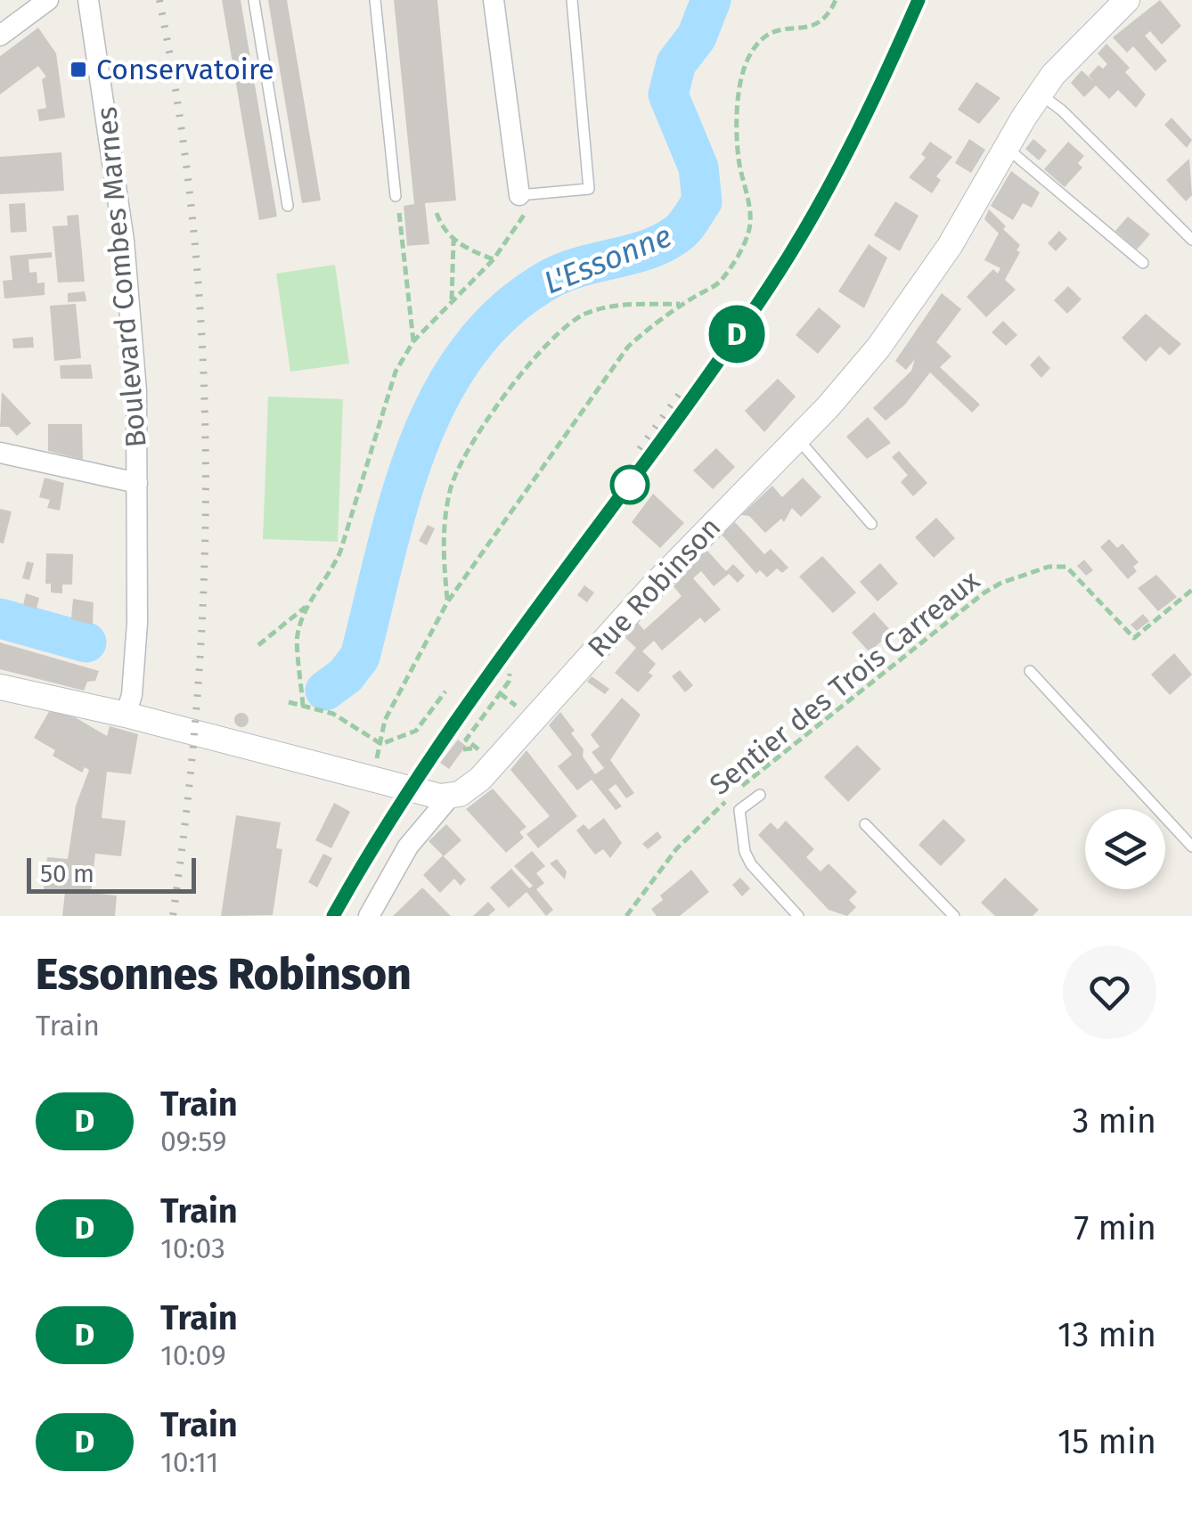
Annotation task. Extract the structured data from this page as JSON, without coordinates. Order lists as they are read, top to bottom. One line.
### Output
{"streets":{"street":["Boulevard Combes Marnes","Rue Robinson"],"path":["Sentier des Trois Carreaux"]},"water":["L'Essonne"],"places":{"transit":["Conservatoire"]},"scale_bar":"50 m","page":{"on_map":"D","scale":"50 m","heading":["Essonnes Robinson","Train"],"list":[{"mark":"D","name":"Train","note":"09:59","value":"3 min"},{"mark":"D","name":"Train","note":"10:03","value":"7 min"},{"mark":"D","name":"Train","note":"10:09","value":"13 min"},{"mark":"D","name":"Train","note":"10:11","value":"15 min"}]}}
